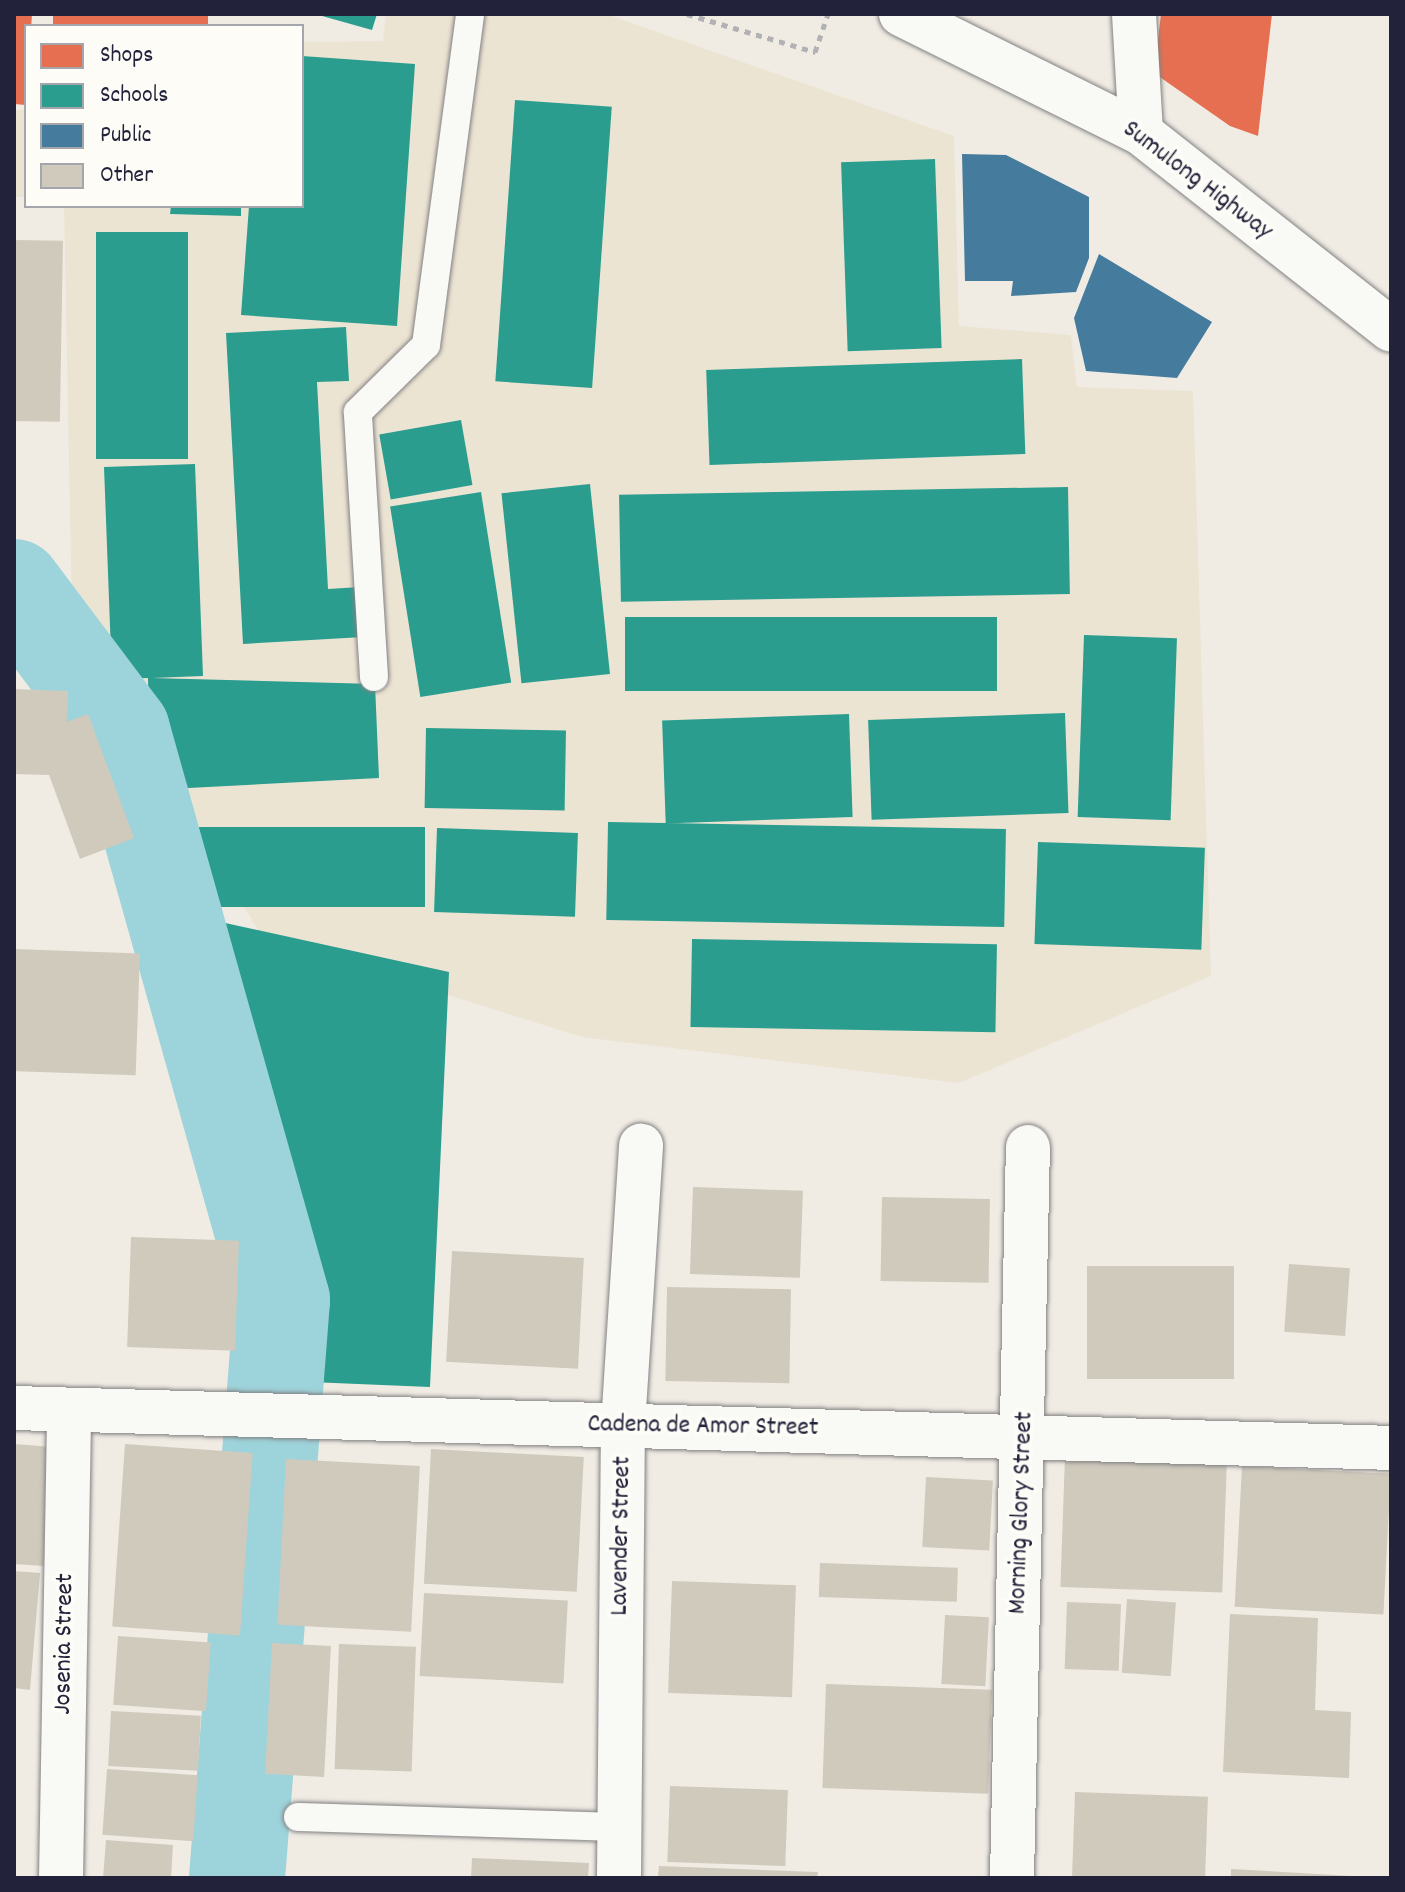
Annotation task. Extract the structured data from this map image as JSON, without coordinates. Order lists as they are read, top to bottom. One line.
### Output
{"streets":{"street":["Sumulong Highway","Cadena de Amor Street","Morning Glory Street","Lavender Street","Josenia Street"]},"crossings":[["Cadena de Amor Street","Morning Glory Street"],["Cadena de Amor Street","Lavender Street"],["Cadena de Amor Street","Josenia Street"]],"legend":["Shops","Schools","Public","Other"]}
